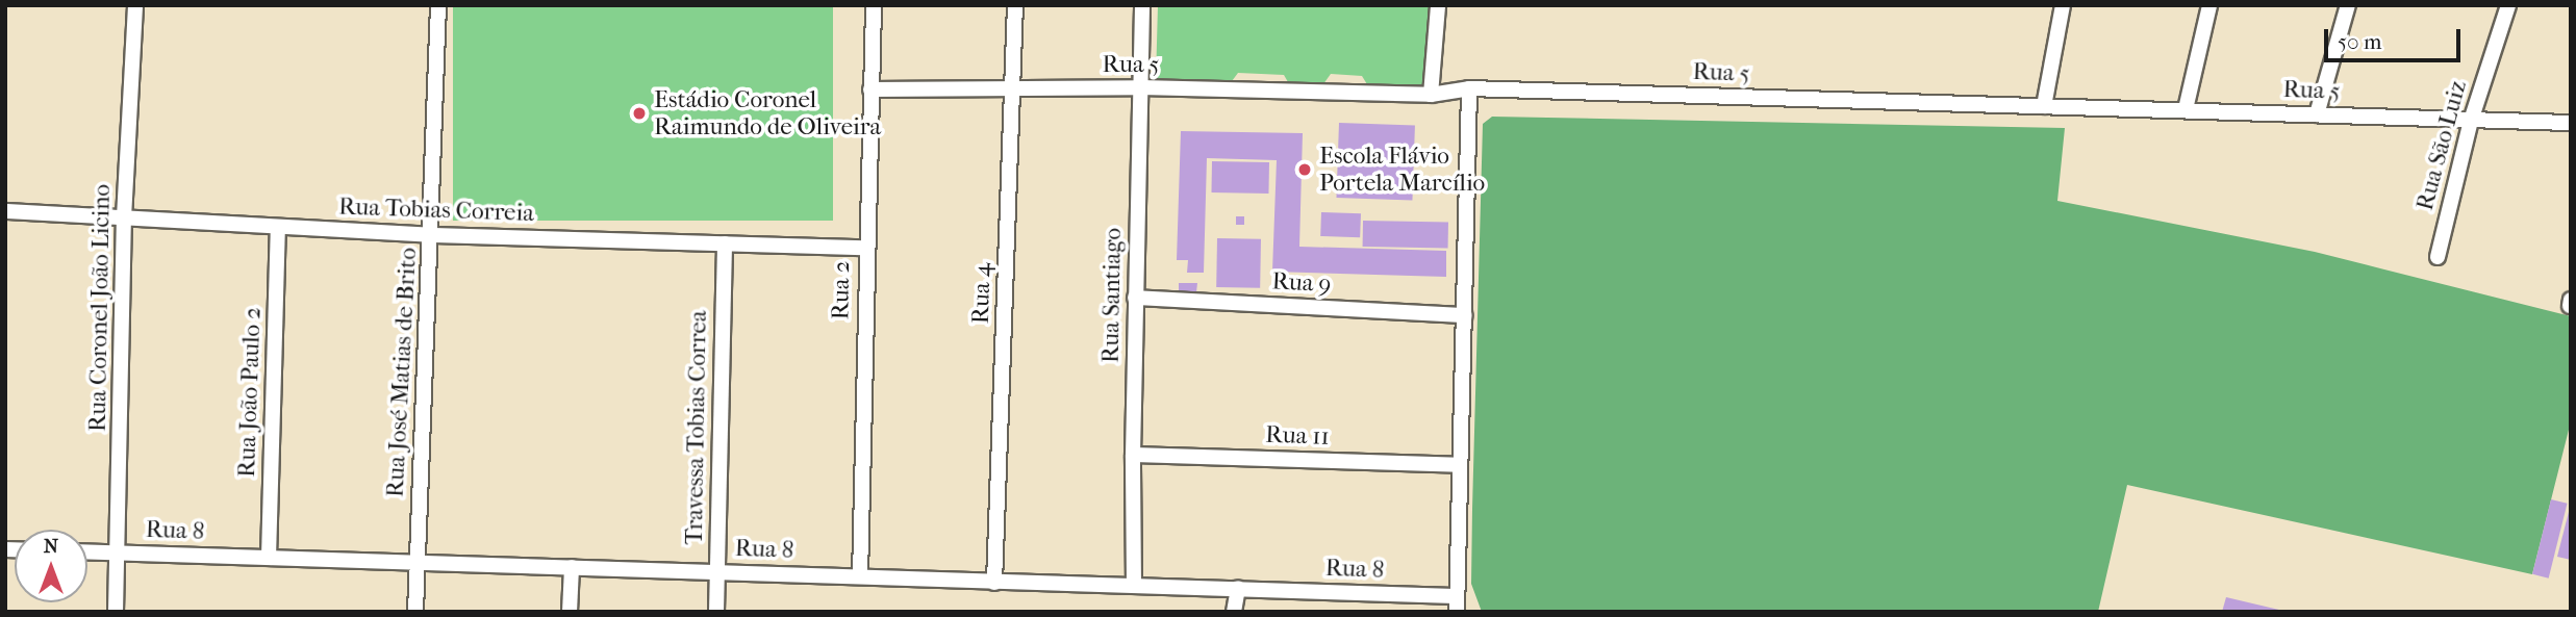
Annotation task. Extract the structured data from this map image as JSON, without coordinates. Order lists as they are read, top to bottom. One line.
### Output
{"streets":{"street":["Rua 5","Rua São Luiz","Rua Tobias Correia","Rua 9","Rua 2","Rua 4","Rua Santiago","Rua Coronel João Licino","Rua José Matias de Brito","Rua João Paulo 2","Travessa Tobias Correa","Rua 11","Rua 8"]},"crossings":[["Rua 5","Rua São Luiz"],["Rua 5","Rua 2"],["Rua 5","Rua 4"],["Rua 5","Rua Santiago"],["Rua 5","Rua 8"],["Rua Tobias Correia","Rua 2"],["Rua Tobias Correia","Rua Coronel João Licino"],["Rua Tobias Correia","Rua José Matias de Brito"],["Rua Tobias Correia","Rua João Paulo 2"],["Rua Tobias Correia","Travessa Tobias Correa"],["Rua 9","Rua Santiago"],["Rua 9","Rua 8"],["Rua 2","Rua 8"],["Rua 4","Rua 8"],["Rua Santiago","Rua 11"],["Rua Santiago","Rua 8"],["Rua Coronel João Licino","Rua 8"],["Rua José Matias de Brito","Rua 8"],["Rua João Paulo 2","Rua 8"],["Travessa Tobias Correa","Rua 8"],["Rua 11","Rua 8"]],"places":["Estádio Coronel Raimundo de Oliveira","Escola Flávio Portela Marcílio"],"scale_bar":"50 m","north":"top"}
